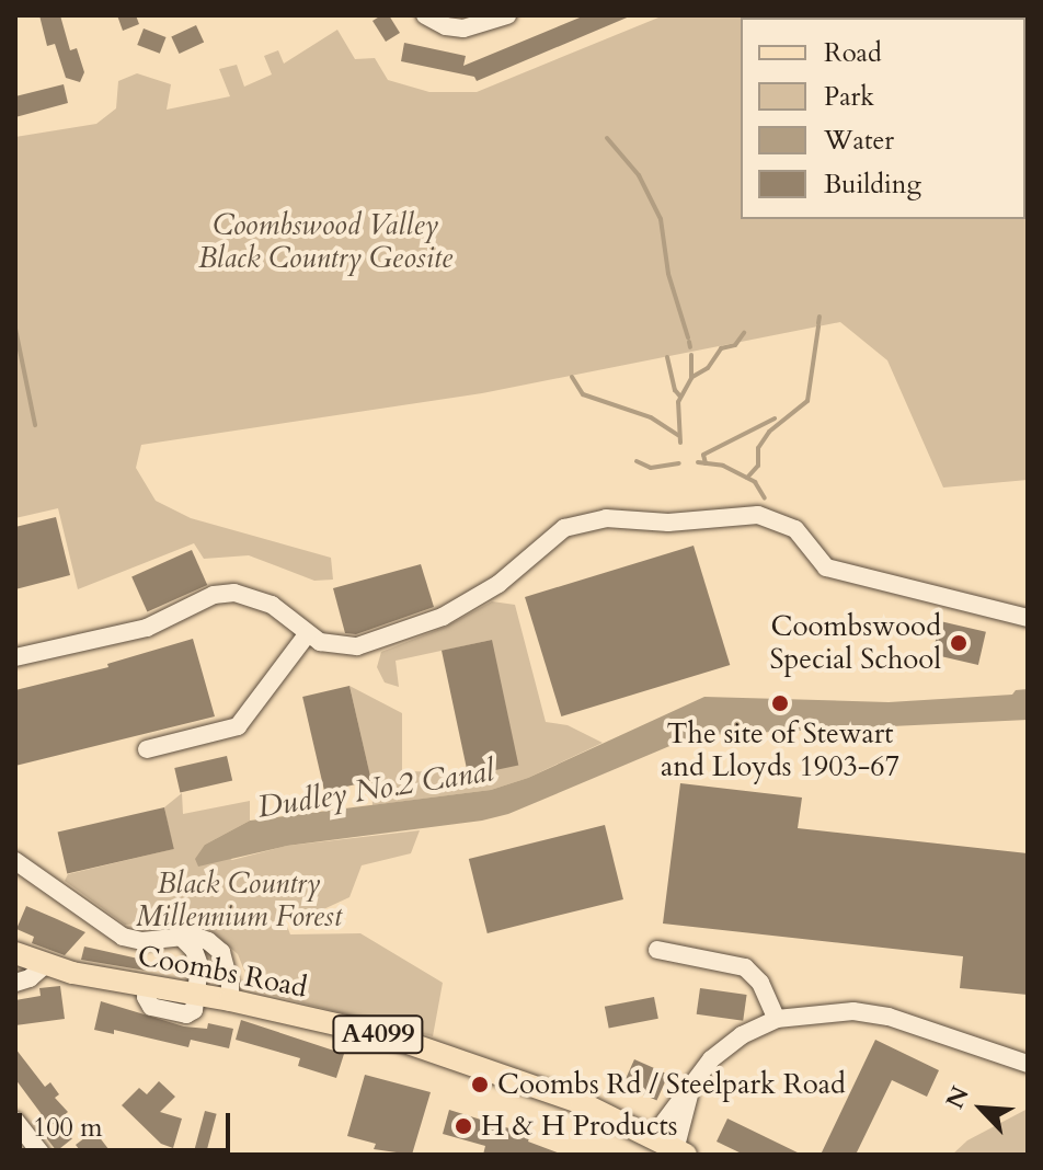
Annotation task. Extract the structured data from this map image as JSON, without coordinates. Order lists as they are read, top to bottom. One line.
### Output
{"streets":{"main road":["Coombs Road","A4099"]},"crossings":[["Coombs Road","A4099"]],"water":["Dudley No.2 Canal"],"parks":["Coombswood Valley Black Country Geosite","Black Country Millennium Forest"],"places":["Coombswood Special School","The site of Stewart and Lloyds 1903-67","Coombs Rd / Steelpark Road","H & H Products"],"legend":["Road","Park","Water","Building"],"scale_bar":"100 m","north":"top left"}
